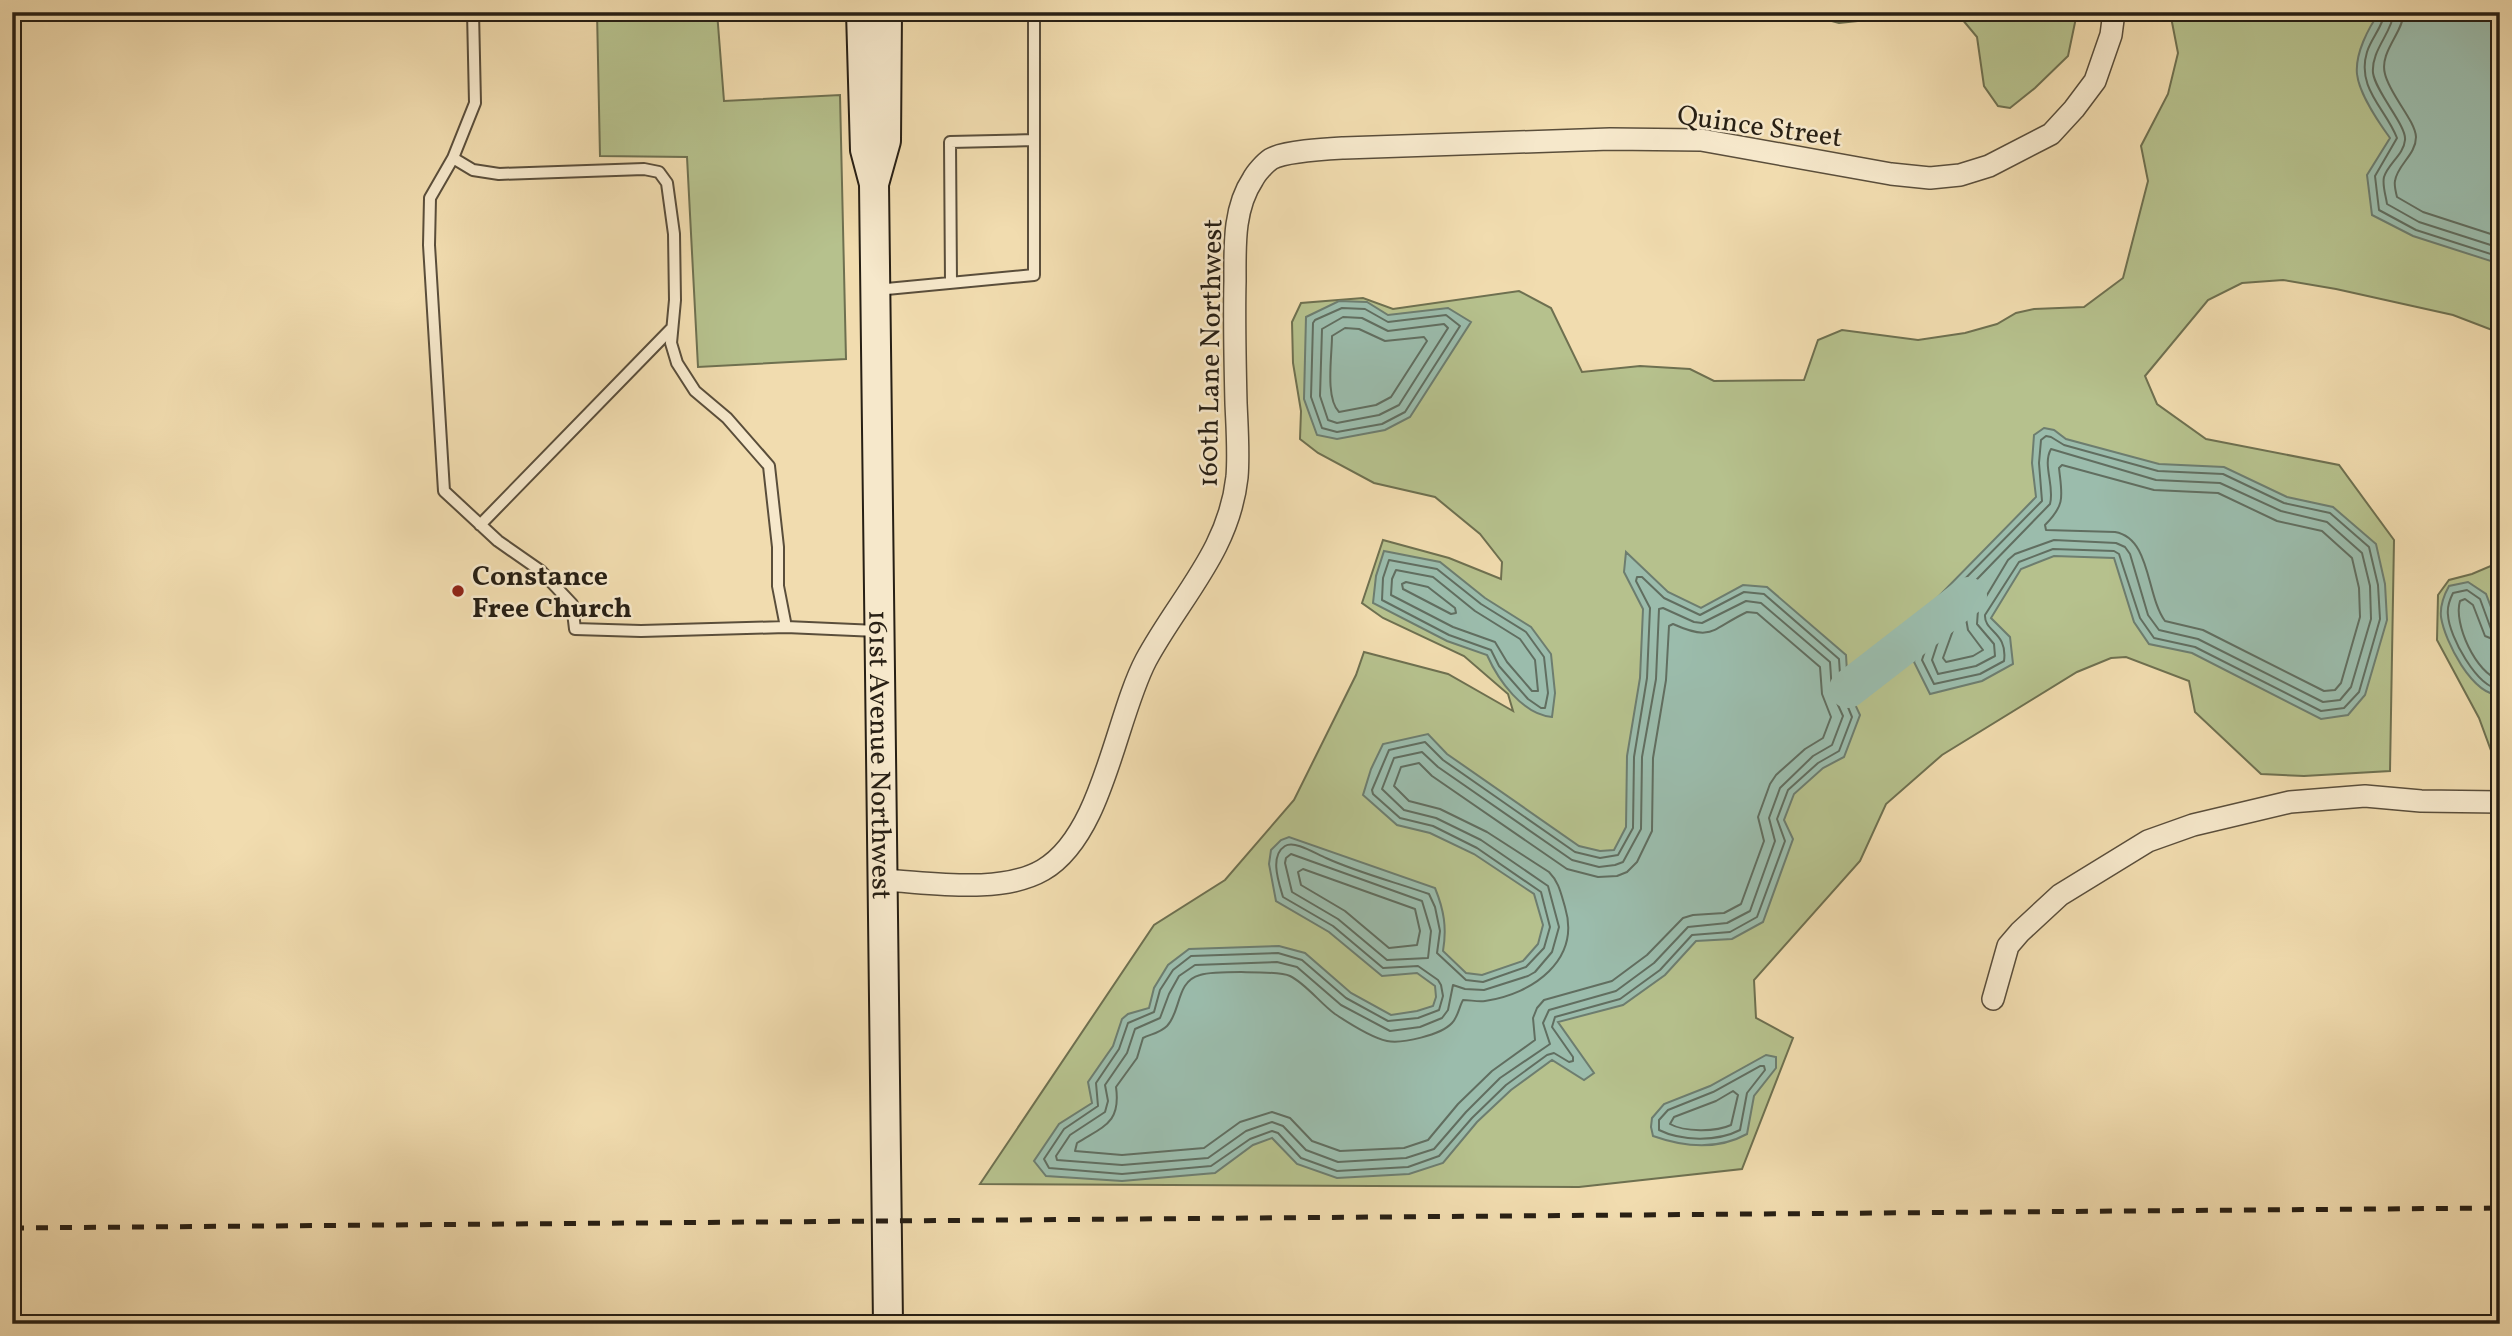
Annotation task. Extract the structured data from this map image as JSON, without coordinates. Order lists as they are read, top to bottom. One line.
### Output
{"streets":{"main road":["161st Avenue Northwest"],"street":["Quince Street","160th Lane Northwest"]},"crossings":[["Quince Street","160th Lane Northwest"],["160th Lane Northwest","161st Avenue Northwest"]],"places":["Constance Free Church"]}
